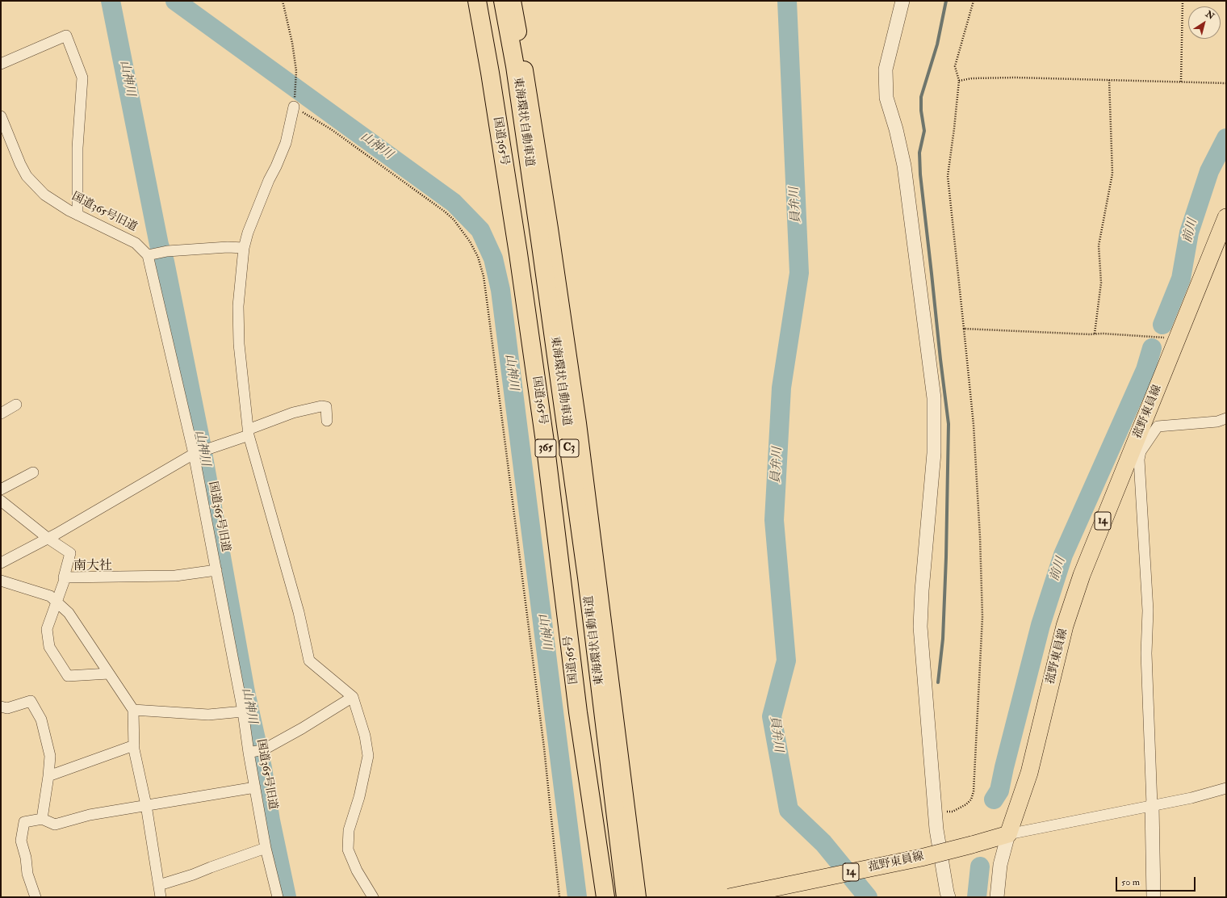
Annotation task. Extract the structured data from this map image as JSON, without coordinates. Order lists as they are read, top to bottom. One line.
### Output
{"streets":{"highway":["東海環状自動車道","国道365号","365","C3"],"main road":["菰野東員線","14"],"street":["国道365号旧道"]},"districts":["南大社"],"water":["山神川","員弁川","前川"],"scale_bar":"50 m","north":"top right"}
